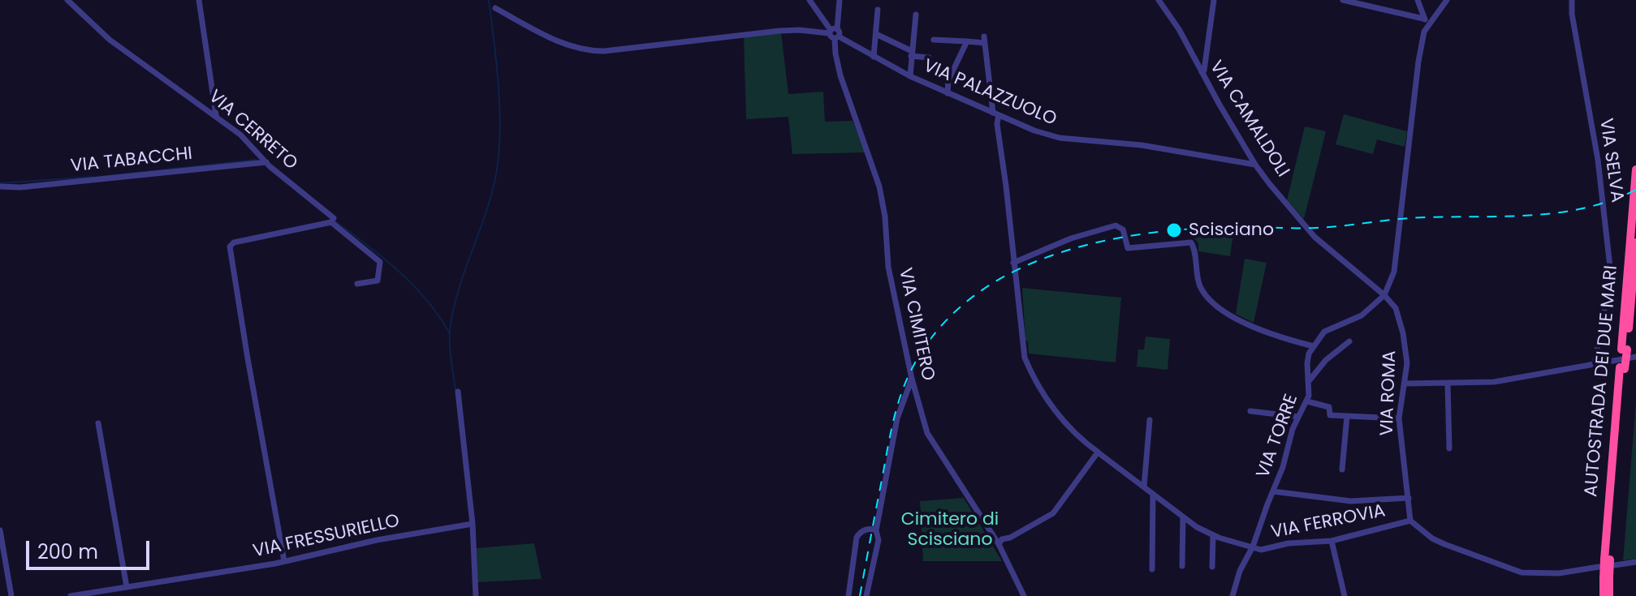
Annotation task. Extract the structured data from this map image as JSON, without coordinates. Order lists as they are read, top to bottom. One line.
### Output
{"streets":{"highway":["AUTOSTRADA DEI DUE MARI"],"street":["VIA PALAZZUOLO","VIA CAMALDOLI","VIA CERRETO","VIA TABACCHI","VIA SELVA","VIA CIMITERO","VIA ROMA","VIA TORRE","VIA FERROVIA","VIA FRESSURIELLO"]},"crossings":[["VIA PALAZZUOLO","VIA CAMALDOLI"],["VIA PALAZZUOLO","VIA CIMITERO"],["VIA CAMALDOLI","VIA ROMA"],["VIA CERRETO","VIA TABACCHI"],["VIA ROMA","VIA FERROVIA"],["VIA TORRE","VIA FERROVIA"]],"parks":["Cimitero di Scisciano"],"places":["Scisciano"],"scale_bar":"200 m"}
